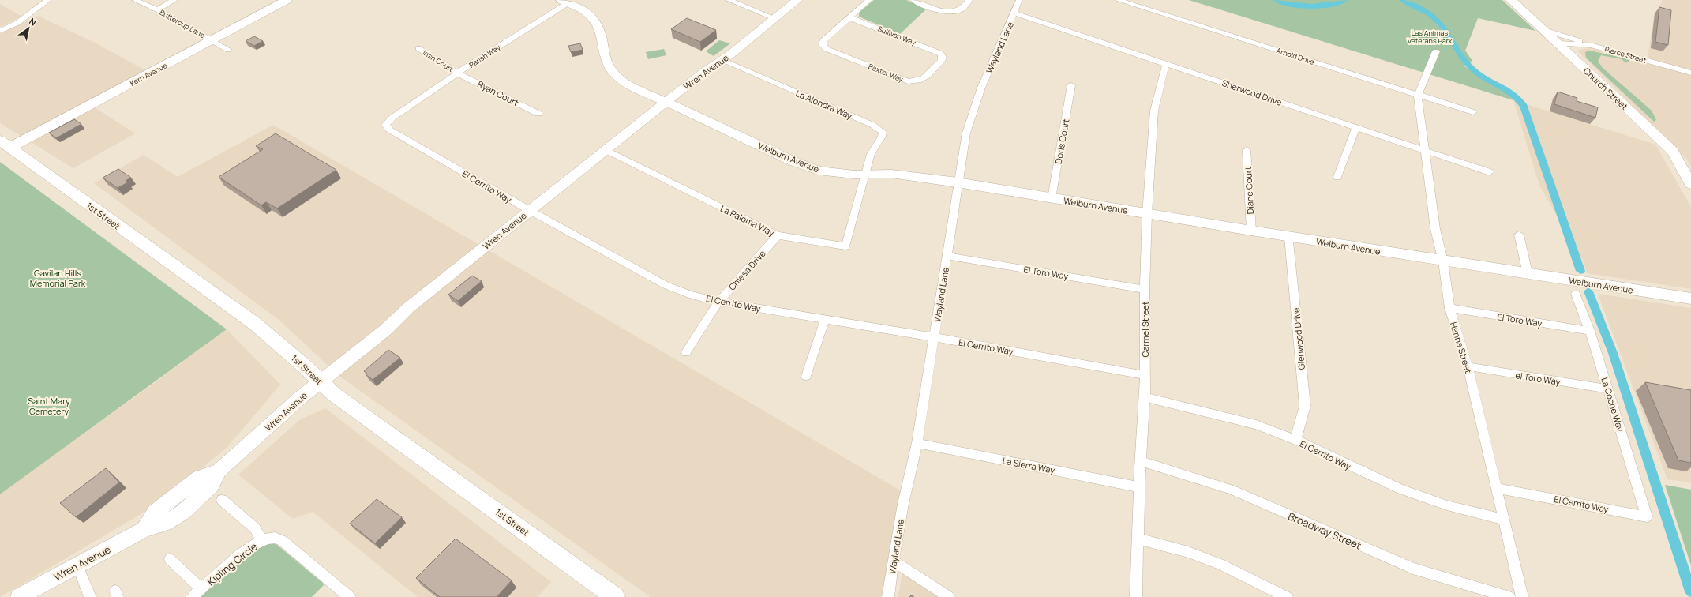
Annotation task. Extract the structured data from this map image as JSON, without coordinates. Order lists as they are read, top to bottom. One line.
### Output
{"streets":{"main road":["1st Street"],"street":["Buttercup Lane","Sullivan Way","Wayland Lane","Pierce Street","Parish Way","Arnold Drive","Irish Court","Wren Avenue","Baxter Way","Kern Avenue","Church Street","Sherwood Drive","Ryan Court","La Alondra Way","Doris Court","Welburn Avenue","El Cerrito Way","Diane Court","La Paloma Way","Chiesa Drive","El Toro Way","Carmel Street","Glenwood Drive","Hanna Street","el Toro Way","La Coche Way","La Sierra Way","Broadway Street","Kipling Circle"]},"crossings":[["Buttercup Lane","Kern Avenue"],["Sullivan Way","Baxter Way"],["Wayland Lane","Sherwood Drive"],["Wayland Lane","Welburn Avenue"],["Wayland Lane","El Cerrito Way"],["Wayland Lane","El Toro Way"],["Wayland Lane","La Sierra Way"],["Pierce Street","Church Street"],["Parish Way","Irish Court"],["Parish Way","Ryan Court"],["Parish Way","Welburn Avenue"],["Parish Way","El Cerrito Way"],["Arnold Drive","Hanna Street"],["Irish Court","Ryan Court"],["Wren Avenue","La Alondra Way"],["Wren Avenue","Welburn Avenue"],["Wren Avenue","El Cerrito Way"],["Wren Avenue","1st Street"],["Wren Avenue","La Paloma Way"],["Kern Avenue","1st Street"],["Sherwood Drive","Carmel Street"],["Sherwood Drive","Hanna Street"],["La Alondra Way","Welburn Avenue"],["La Alondra Way","La Paloma Way"],["Doris Court","Welburn Avenue"],["Welburn Avenue","Diane Court"],["Welburn Avenue","La Paloma Way"],["Welburn Avenue","Carmel Street"],["Welburn Avenue","Glenwood Drive"],["Welburn Avenue","Hanna Street"],["El Cerrito Way","Chiesa Drive"],["El Cerrito Way","Carmel Street"],["El Cerrito Way","Glenwood Drive"],["El Cerrito Way","Hanna Street"],["El Cerrito Way","La Coche Way"],["La Paloma Way","Chiesa Drive"],["El Toro Way","Carmel Street"],["El Toro Way","Hanna Street"],["El Toro Way","La Coche Way"],["Carmel Street","La Sierra Way"],["Carmel Street","Broadway Street"],["Hanna Street","el Toro Way"],["el Toro Way","La Coche Way"]],"parks":["Las Animas Veterans Park","Gavilan Hills Memorial Park","Saint Mary Cemetery"],"north":"top right"}
